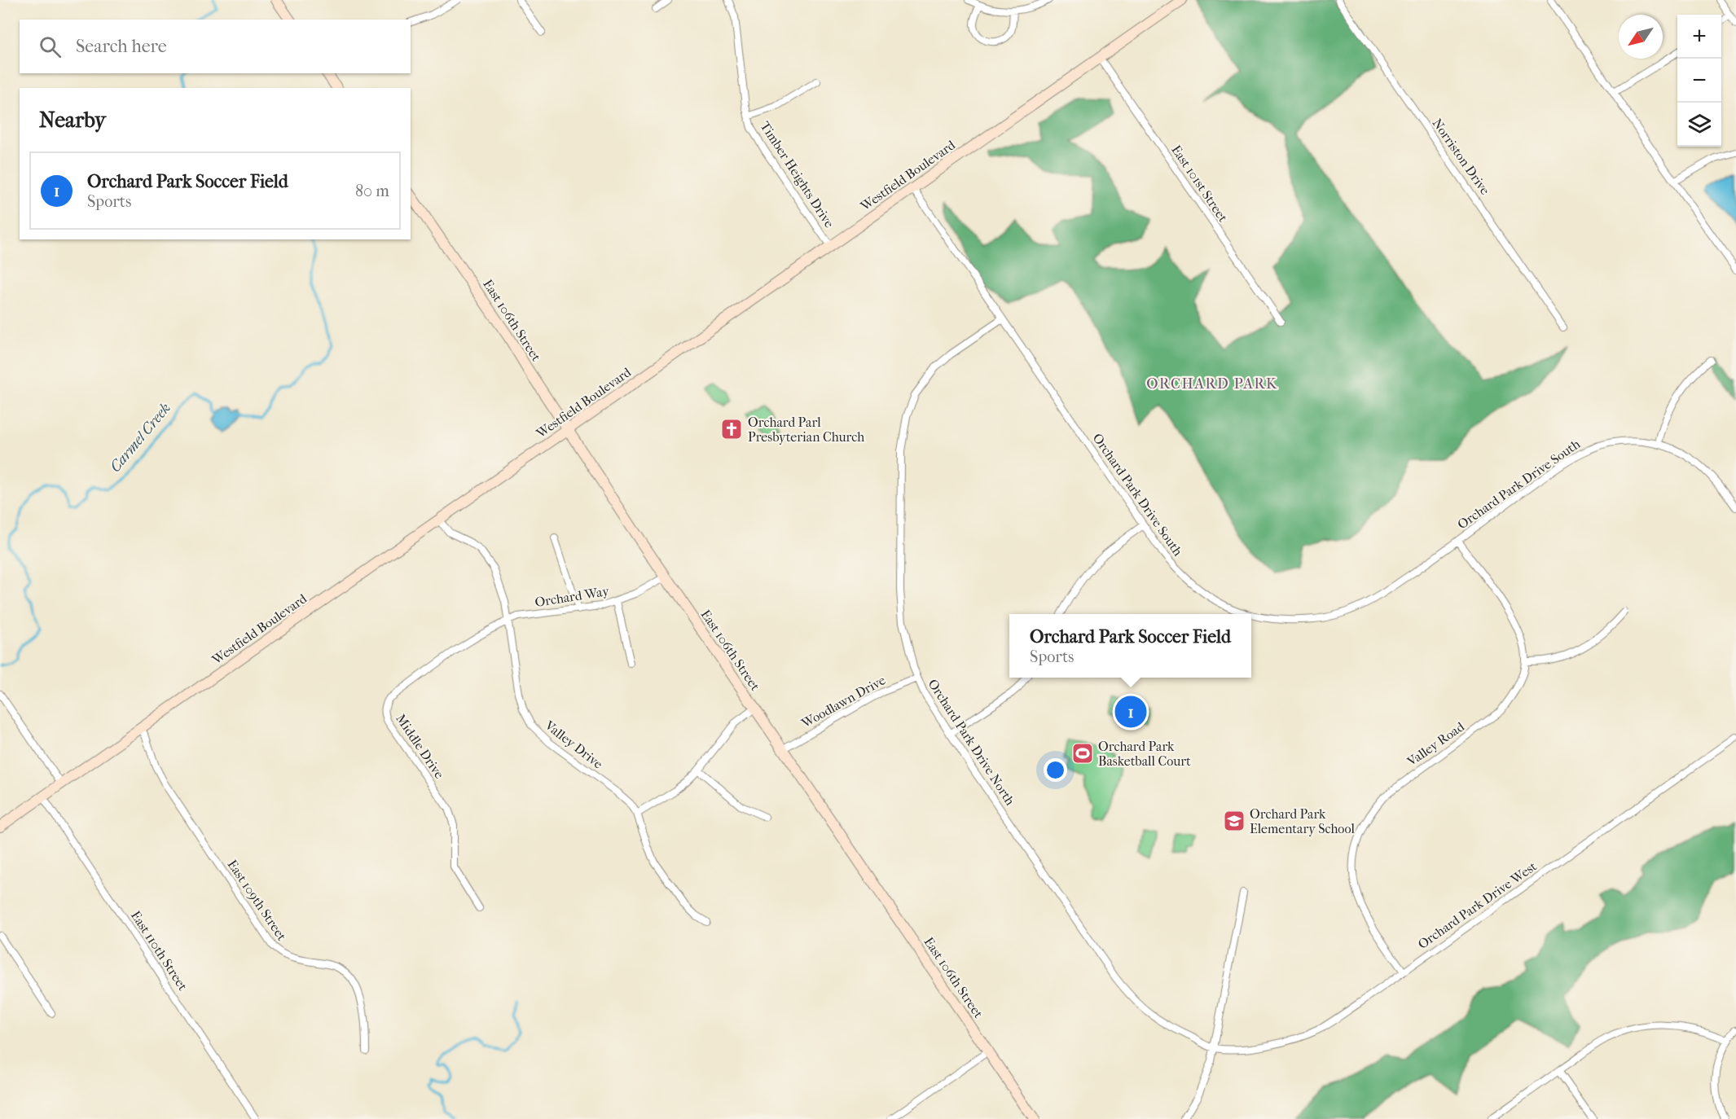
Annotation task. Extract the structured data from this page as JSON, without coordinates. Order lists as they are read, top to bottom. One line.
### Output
{"streets":{"main road":["Westfield Boulevard","East 106th Street"],"street":["Norriston Drive","Timber Heights Drive","East 101st Street","Orchard Park Drive South","Orchard Way","Woodlawn Drive","Orchard Park Drive North","Valley Road","Valley Drive","Middle Drive","East 109th Street","Orchard Park Drive West","East 110th Street"]},"crossings":[["Timber Heights Drive","Westfield Boulevard"],["Westfield Boulevard","East 101st Street"],["Westfield Boulevard","East 106th Street"],["Westfield Boulevard","Orchard Park Drive South"],["Westfield Boulevard","Valley Drive"],["Westfield Boulevard","East 109th Street"],["Westfield Boulevard","East 110th Street"],["East 106th Street","Orchard Way"],["East 106th Street","Woodlawn Drive"],["Orchard Park Drive South","Orchard Park Drive North"],["Orchard Park Drive South","Valley Road"],["Orchard Way","Valley Drive"],["Orchard Way","Middle Drive"],["Woodlawn Drive","Orchard Park Drive North"],["Orchard Park Drive North","Orchard Park Drive West"],["Valley Road","Orchard Park Drive West"],["Valley Drive","Middle Drive"]],"districts":["ORCHARD PARK"],"water":["Carmel Creek"],"places":{"church":["Orchard Parl Presbyterian Church"],"sports":["Orchard Park Basketball Court"],"school or university":["Orchard Park Elementary School"]},"north":"bottom left","page":{"map_buttons":["+","−"],"search":"Search here","heading":"Nearby","list":[{"mark":"1","name":"Orchard Park Soccer Field","note":"Sports","value":"80 m"}],"popup":["Orchard Park Soccer Field","Sports"],"pins":"1"}}
